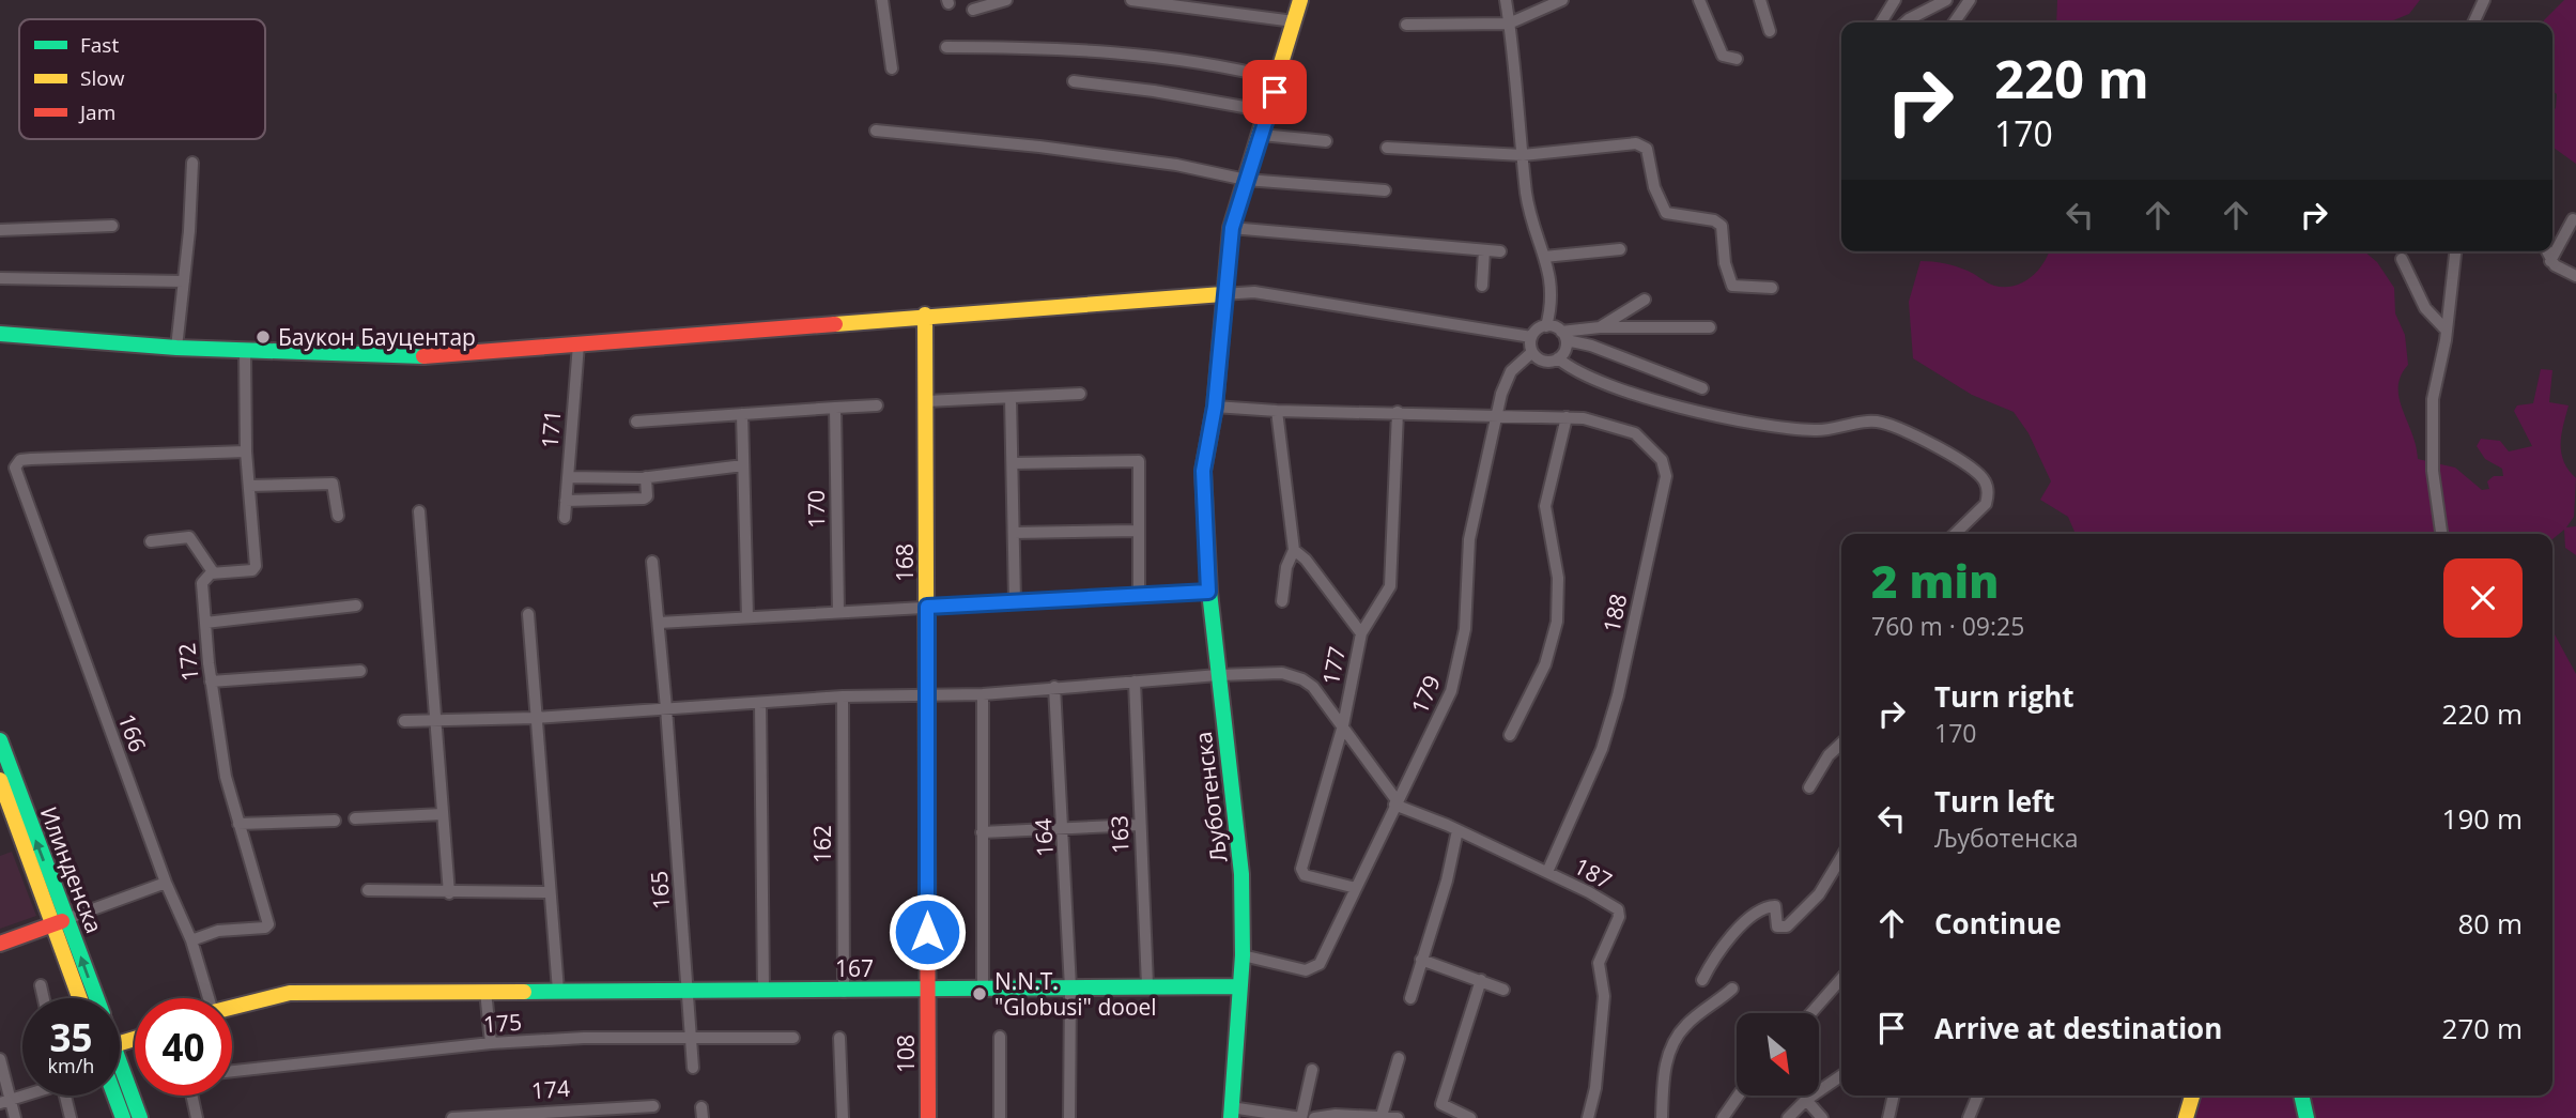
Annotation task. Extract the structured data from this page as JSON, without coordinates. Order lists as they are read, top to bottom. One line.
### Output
{"streets":{"street":["171","170","168","188","172","177","179","166","Љуботенска","163","164","162","Илинденска","187","165","167","175","108","174"]},"crossings":[["168","167"],["168","108"],["188","177"],["188","179"],["188","Љуботенска"],["188","187"],["172","166"],["177","179"],["179","Љуботенска"],["179","187"],["Љуботенска","167"],["163","167"],["164","167"],["162","167"],["165","167"],["165","175"],["167","108"]],"places":["Баукон Бауцентар","N.N.T. \"Globusi\" dooel"],"legend":["Fast","Slow","Jam"],"north":"bottom right","page":{"turn":["220 m","170"],"heading":["2 min","760 m · 09:25"],"list":[{"name":"Turn right","note":"170","value":"220 m"},{"name":"Turn left","note":"Љуботенска","value":"190 m"},{"name":"Continue","value":"80 m"},{"name":"Arrive at destination","value":"270 m"}],"speed":"35 km/h","limit":"40"}}
